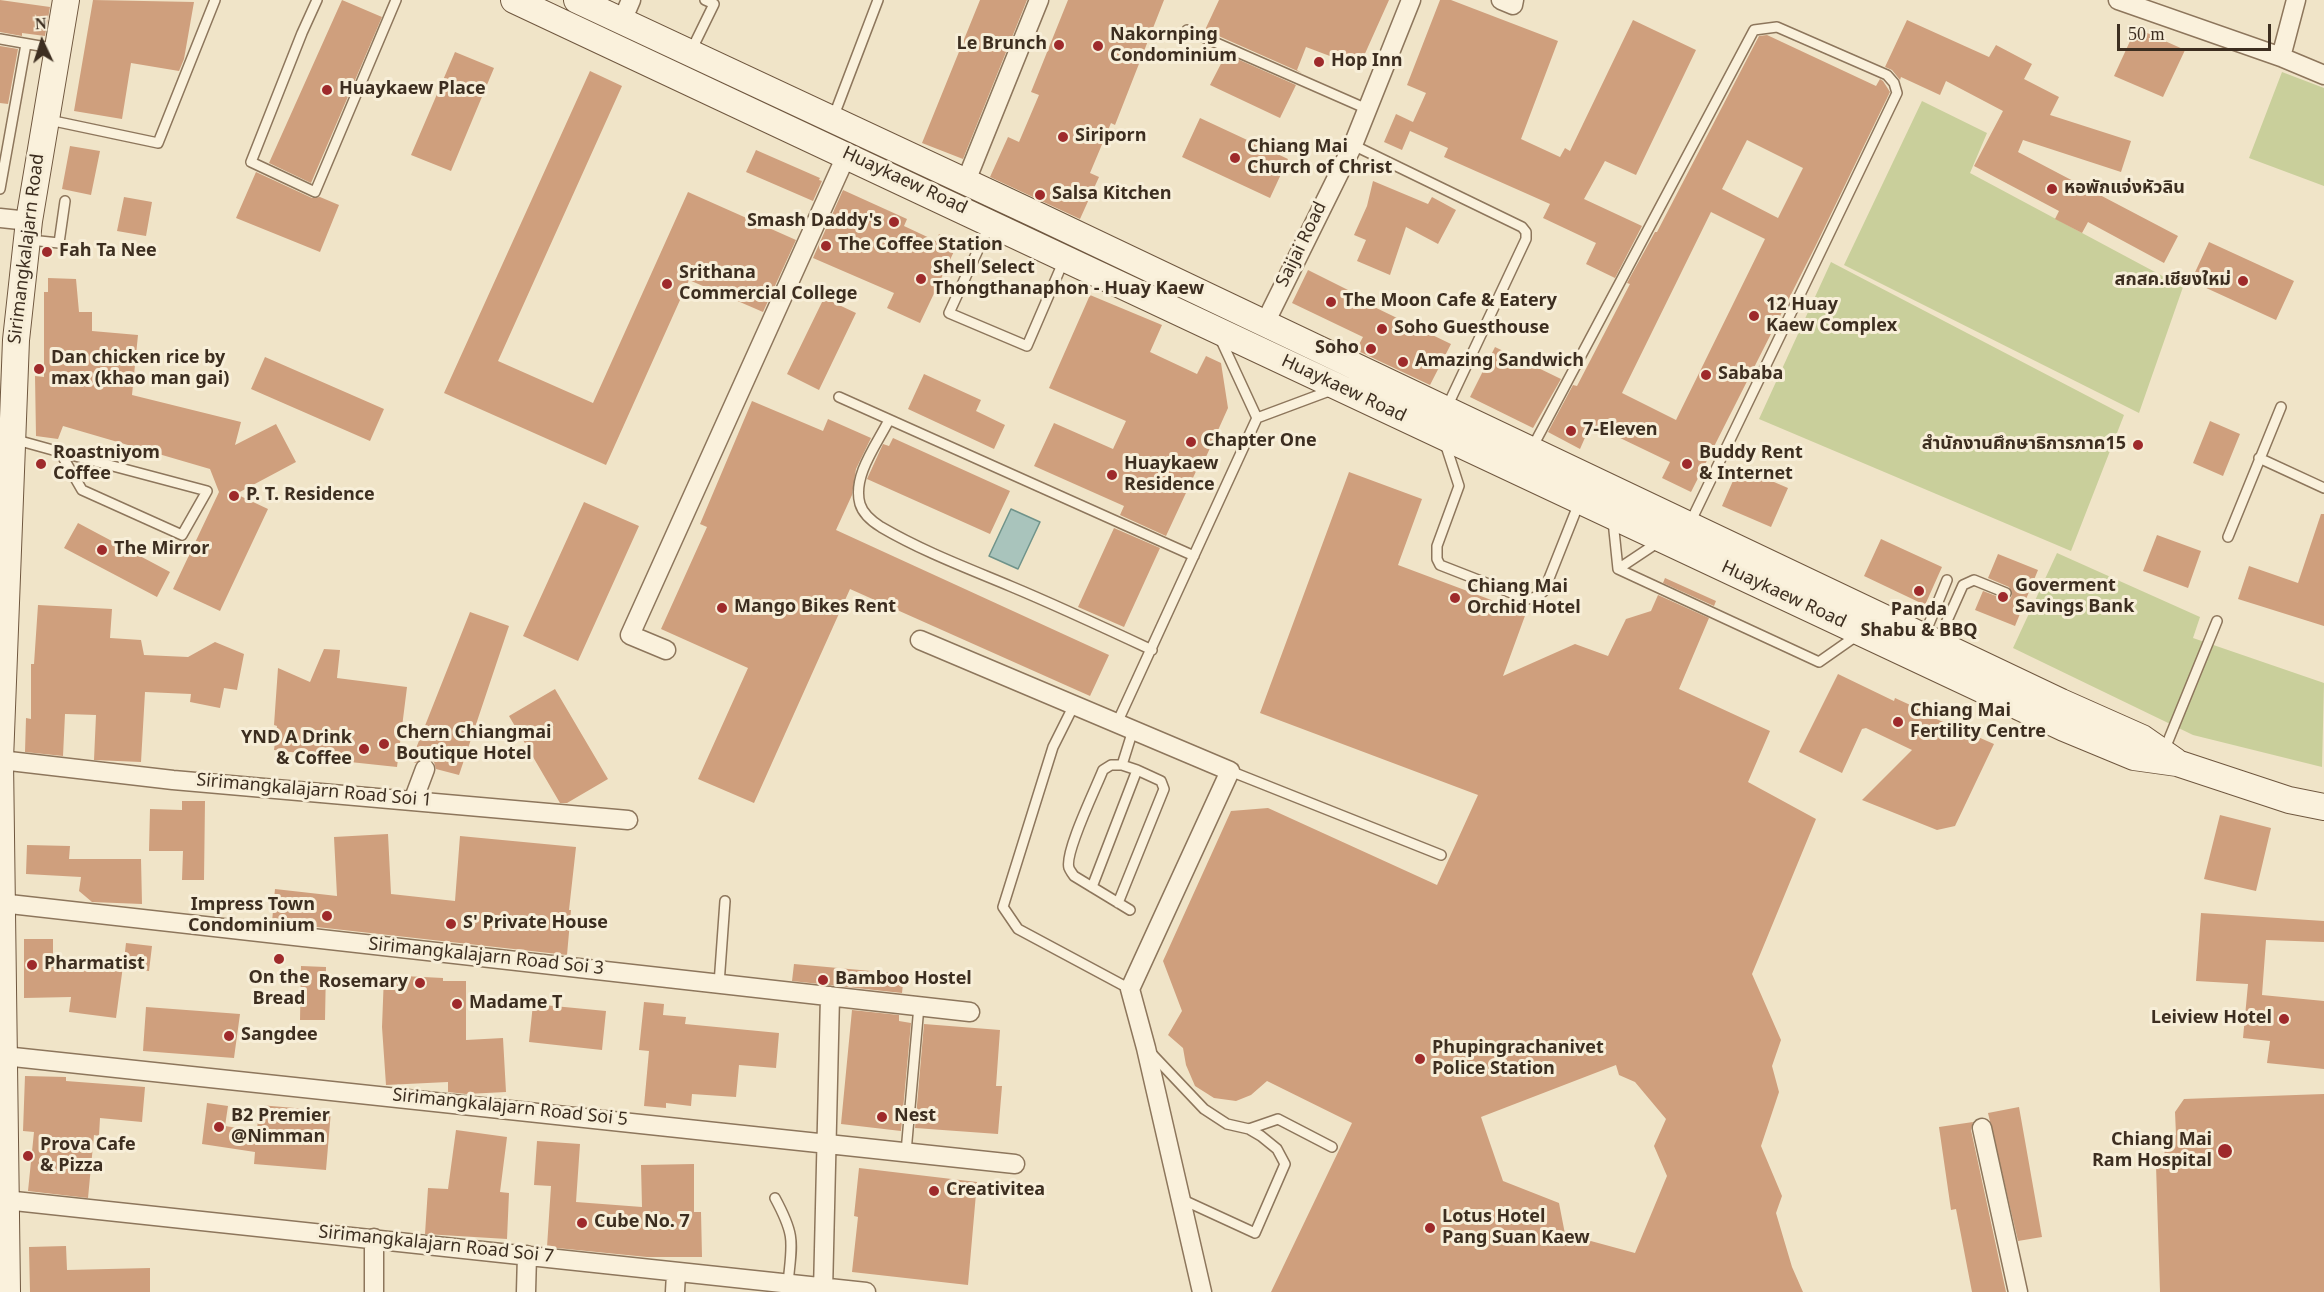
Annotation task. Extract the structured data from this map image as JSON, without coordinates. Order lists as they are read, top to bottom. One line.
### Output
{"streets":{"main road":["Huaykaew Road","Sirimangkalajarn Road"],"street":["Saijai Road","Sirimangkalajarn Road Soi 1","Sirimangkalajarn Road Soi 3","Sirimangkalajarn Road Soi 5","Sirimangkalajarn Road Soi 7"]},"crossings":[["Huaykaew Road","Saijai Road"],["Sirimangkalajarn Road","Sirimangkalajarn Road Soi 1"],["Sirimangkalajarn Road","Sirimangkalajarn Road Soi 3"],["Sirimangkalajarn Road","Sirimangkalajarn Road Soi 5"],["Sirimangkalajarn Road","Sirimangkalajarn Road Soi 7"]],"places":["Le Brunch","Nakornping Condominium","Hop Inn","Huaykaew Place","Siriporn","Chiang Mai Church of Christ","หอพักแจ่งหัวลิน","Salsa Kitchen","Smash Daddy's","The Coffee Station","Fah Ta Nee","Shell Select Thongthanaphon - Huay Kaew","สกสค.เชียงใหม่","Srithana Commercial College","The Moon Cafe & Eatery","12 Huay Kaew Complex","Soho Guesthouse","Soho","Amazing Sandwich","Dan chicken rice by max (khao man gai)","Sababa","7-Eleven","Chapter One","สำนักงานศึกษาธิการภาค15","Roastniyom Coffee","Buddy Rent & Internet","Huaykaew Residence","P. T. Residence","The Mirror","Panda Shabu & BBQ","Goverment Savings Bank","Chiang Mai Orchid Hotel","Mango Bikes Rent","Chiang Mai Fertility Centre","Chern Chiangmai Boutique Hotel","YND A Drink & Coffee","Impress Town Condominium","S' Private House","On the Bread","Pharmatist","Bamboo Hostel","Rosemary","Madame T","Leiview Hotel","Sangdee","Phupingrachanivet Police Station","Nest","B2 Premier @Nimman","Chiang Mai Ram Hospital","Prova Cafe & Pizza","Creativitea","Cube No. 7","Lotus Hotel Pang Suan Kaew"],"scale_bar":"50 m","north":"top"}
